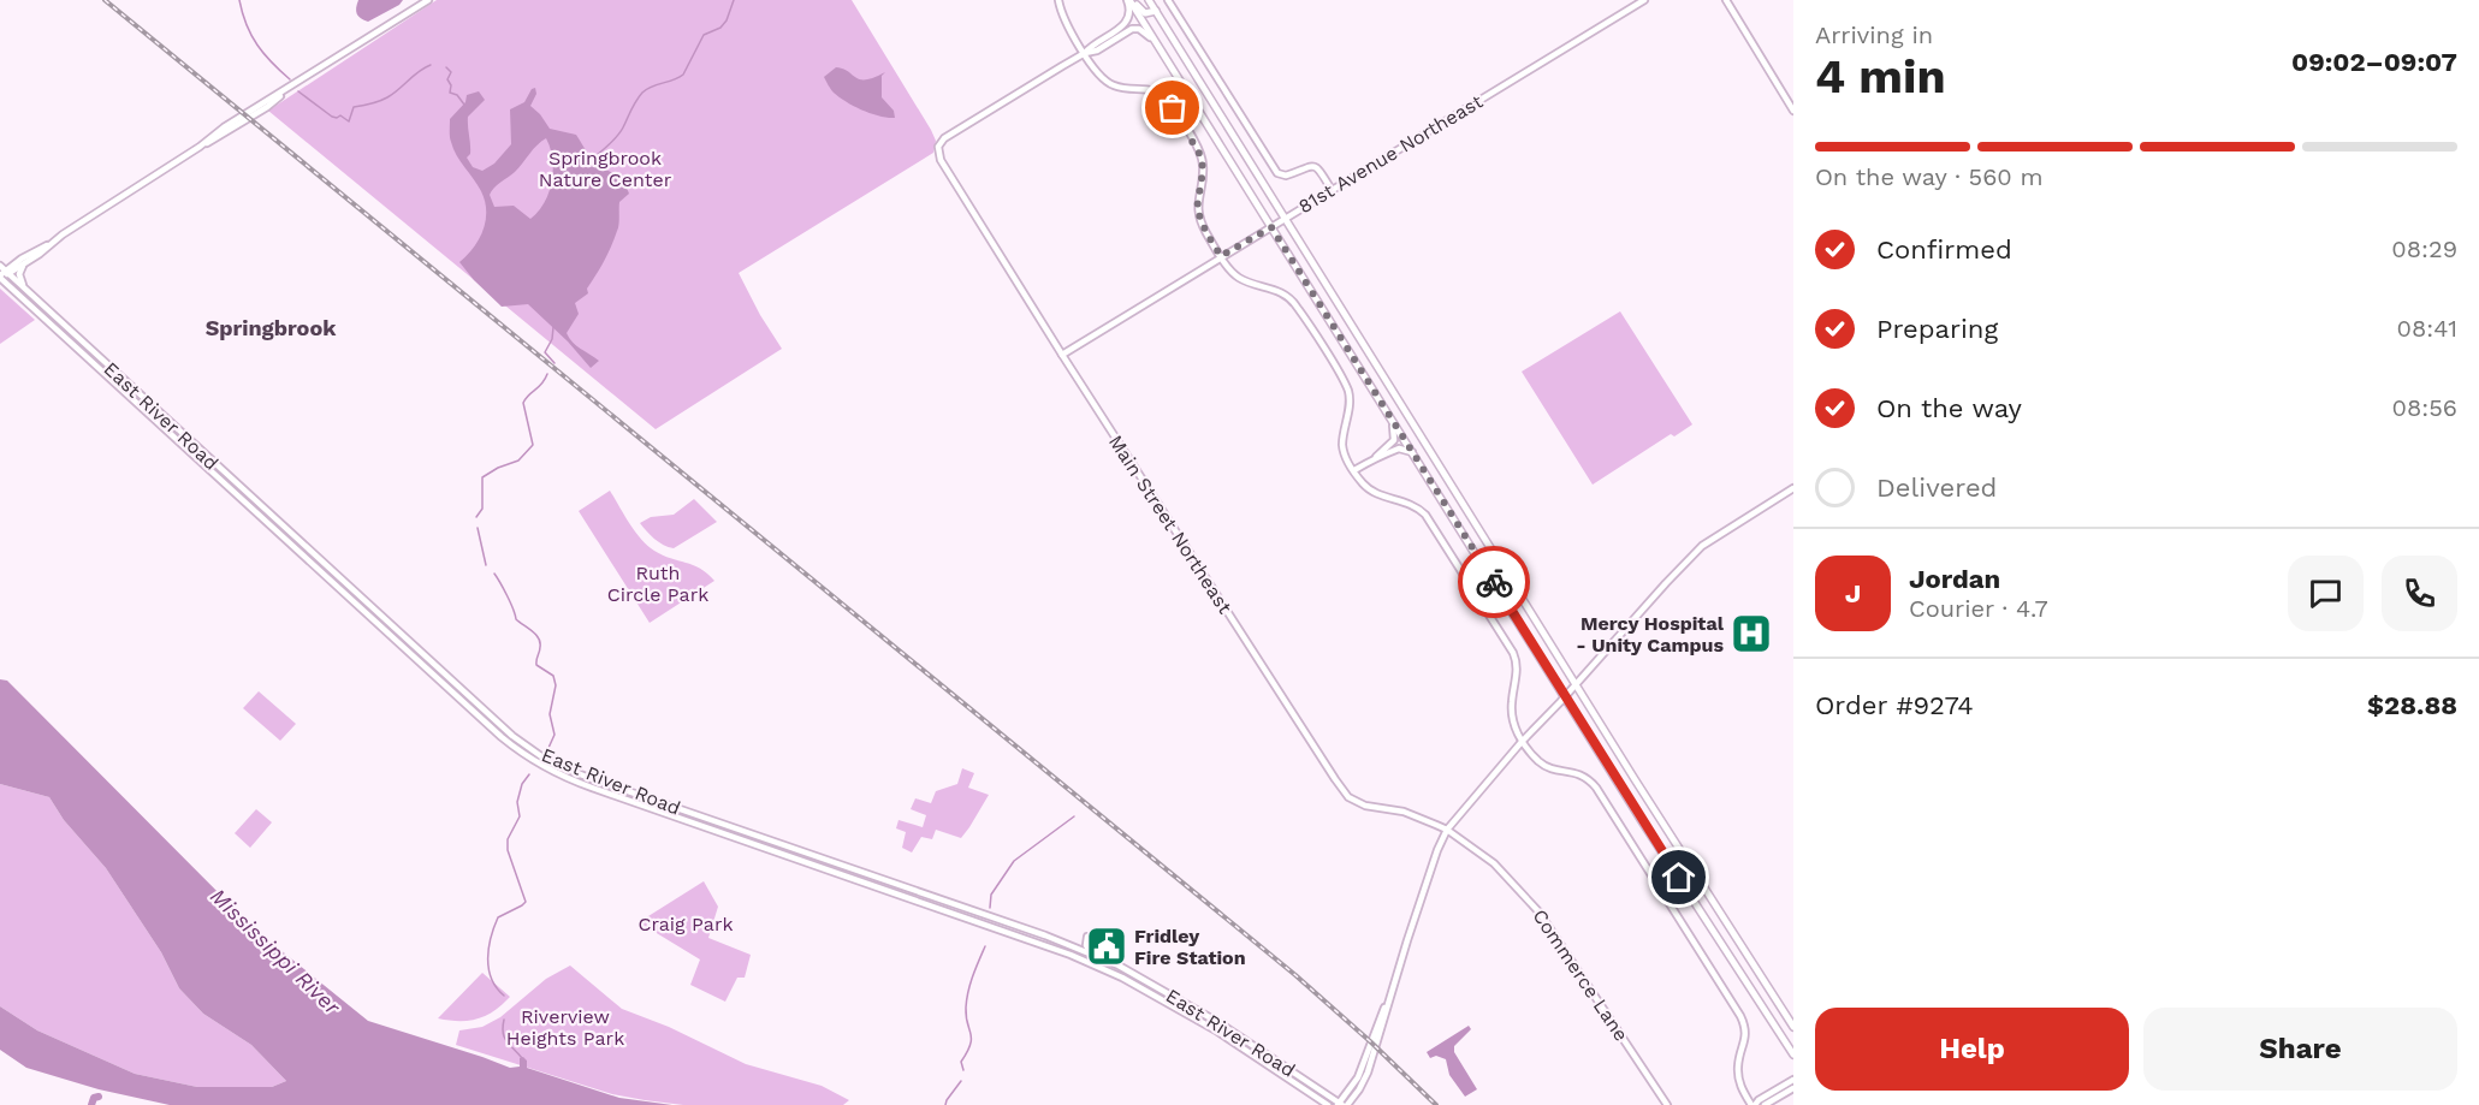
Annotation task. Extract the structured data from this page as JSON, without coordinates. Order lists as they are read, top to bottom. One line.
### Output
{"streets":{"street":["81st Avenue Northeast","East River Road","Main Street Northeast","Commerce Lane"]},"crossings":[["81st Avenue Northeast","Main Street Northeast"],["Main Street Northeast","Commerce Lane"]],"districts":["Springbrook"],"water":["Mississippi River"],"parks":["Springbrook Nature Center","Ruth Circle Park","Craig Park","Riverview Heights Park"],"places":{"hospital":["Mercy Hospital - Unity Campus"],"public building":["Fridley Fire Station"]},"page":{"heading":["4 min","Arriving in","09:02–09:07"],"panel":["Jordan","Courier · 4.7","Order #9274","$28.88"],"bar":"On the way · 560 m","list":[["Confirmed","08:29"],["Preparing","08:41"],["On the way","08:56"],"Delivered"],"round":"J","buttons":["Help","Share"]}}
